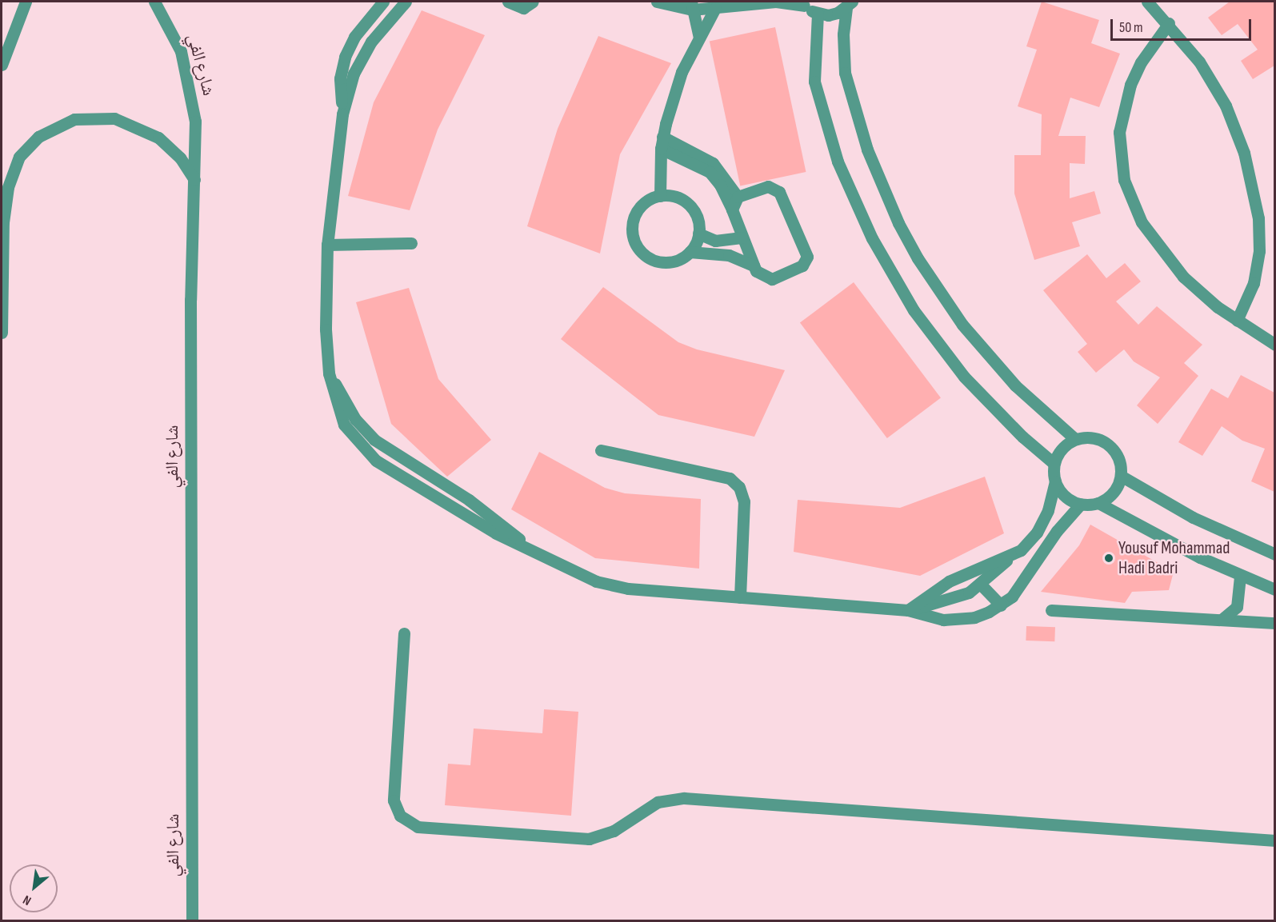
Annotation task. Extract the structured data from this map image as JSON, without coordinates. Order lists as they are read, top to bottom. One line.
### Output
{"streets":{"street":["شارع الفي"]},"places":["Yousuf Mohammad Hadi Badri"],"scale_bar":"50 m","north":"bottom left"}
